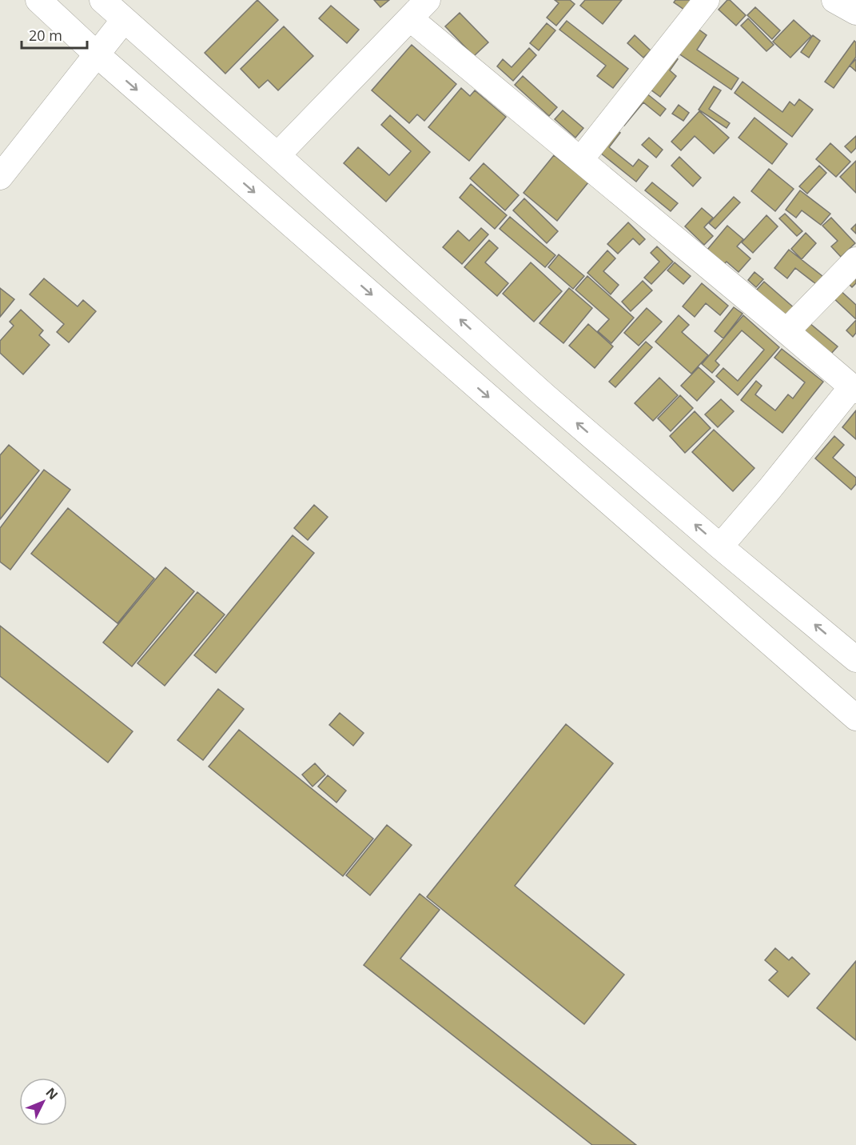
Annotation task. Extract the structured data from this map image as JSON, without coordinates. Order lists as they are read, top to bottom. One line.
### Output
{"scale_bar":"20 m","north":"top right"}
